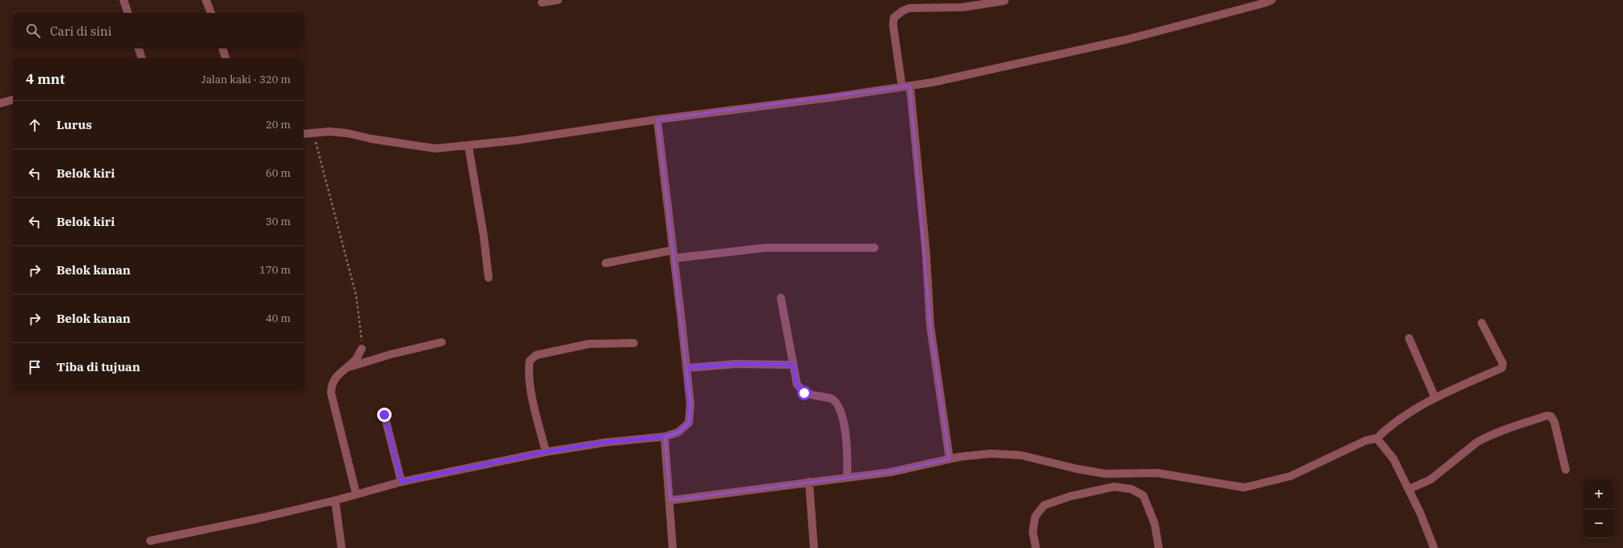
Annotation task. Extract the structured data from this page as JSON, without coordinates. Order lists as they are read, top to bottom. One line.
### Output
{"page":{"search":"Cari di sini","heading":["4 mnt","Jalan kaki · 320 m"],"list":[["Lurus","20 m"],["Belok kiri","60 m"],["Belok kiri","30 m"],["Belok kanan","170 m"],["Belok kanan","40 m"],"Tiba di tujuan"],"map_buttons":["+","−"]}}
